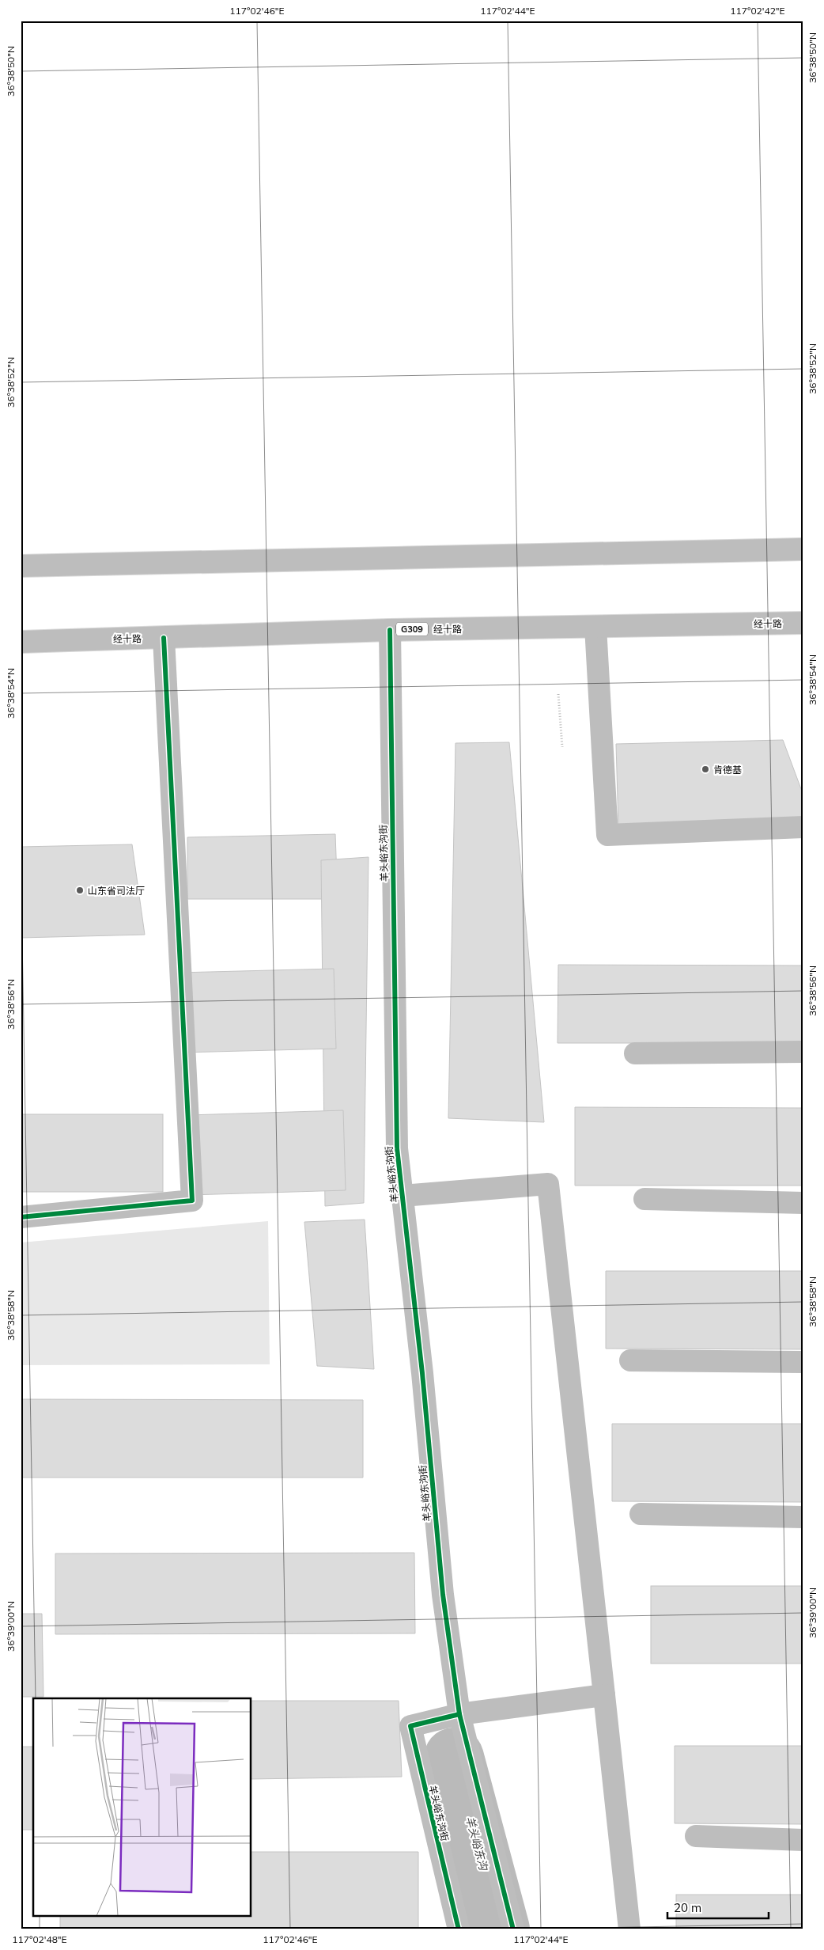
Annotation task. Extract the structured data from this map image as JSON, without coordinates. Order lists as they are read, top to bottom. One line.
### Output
{"streets":{"main road":["经十路","G309","羊头峪东沟街"]},"crossings":[["经十路","羊头峪东沟街"]],"water":["羊头峪东沟"],"places":["肯德基","山东省司法厅"],"scale_bar":"20 m","coordinates":["117°02'46\"E","117°02'44\"E","117°02'42\"E","36°38'50\"N","36°38'52\"N","36°38'54\"N","36°38'56\"N","36°38'58\"N","36°39'00\"N","117°02'48\"E"]}
